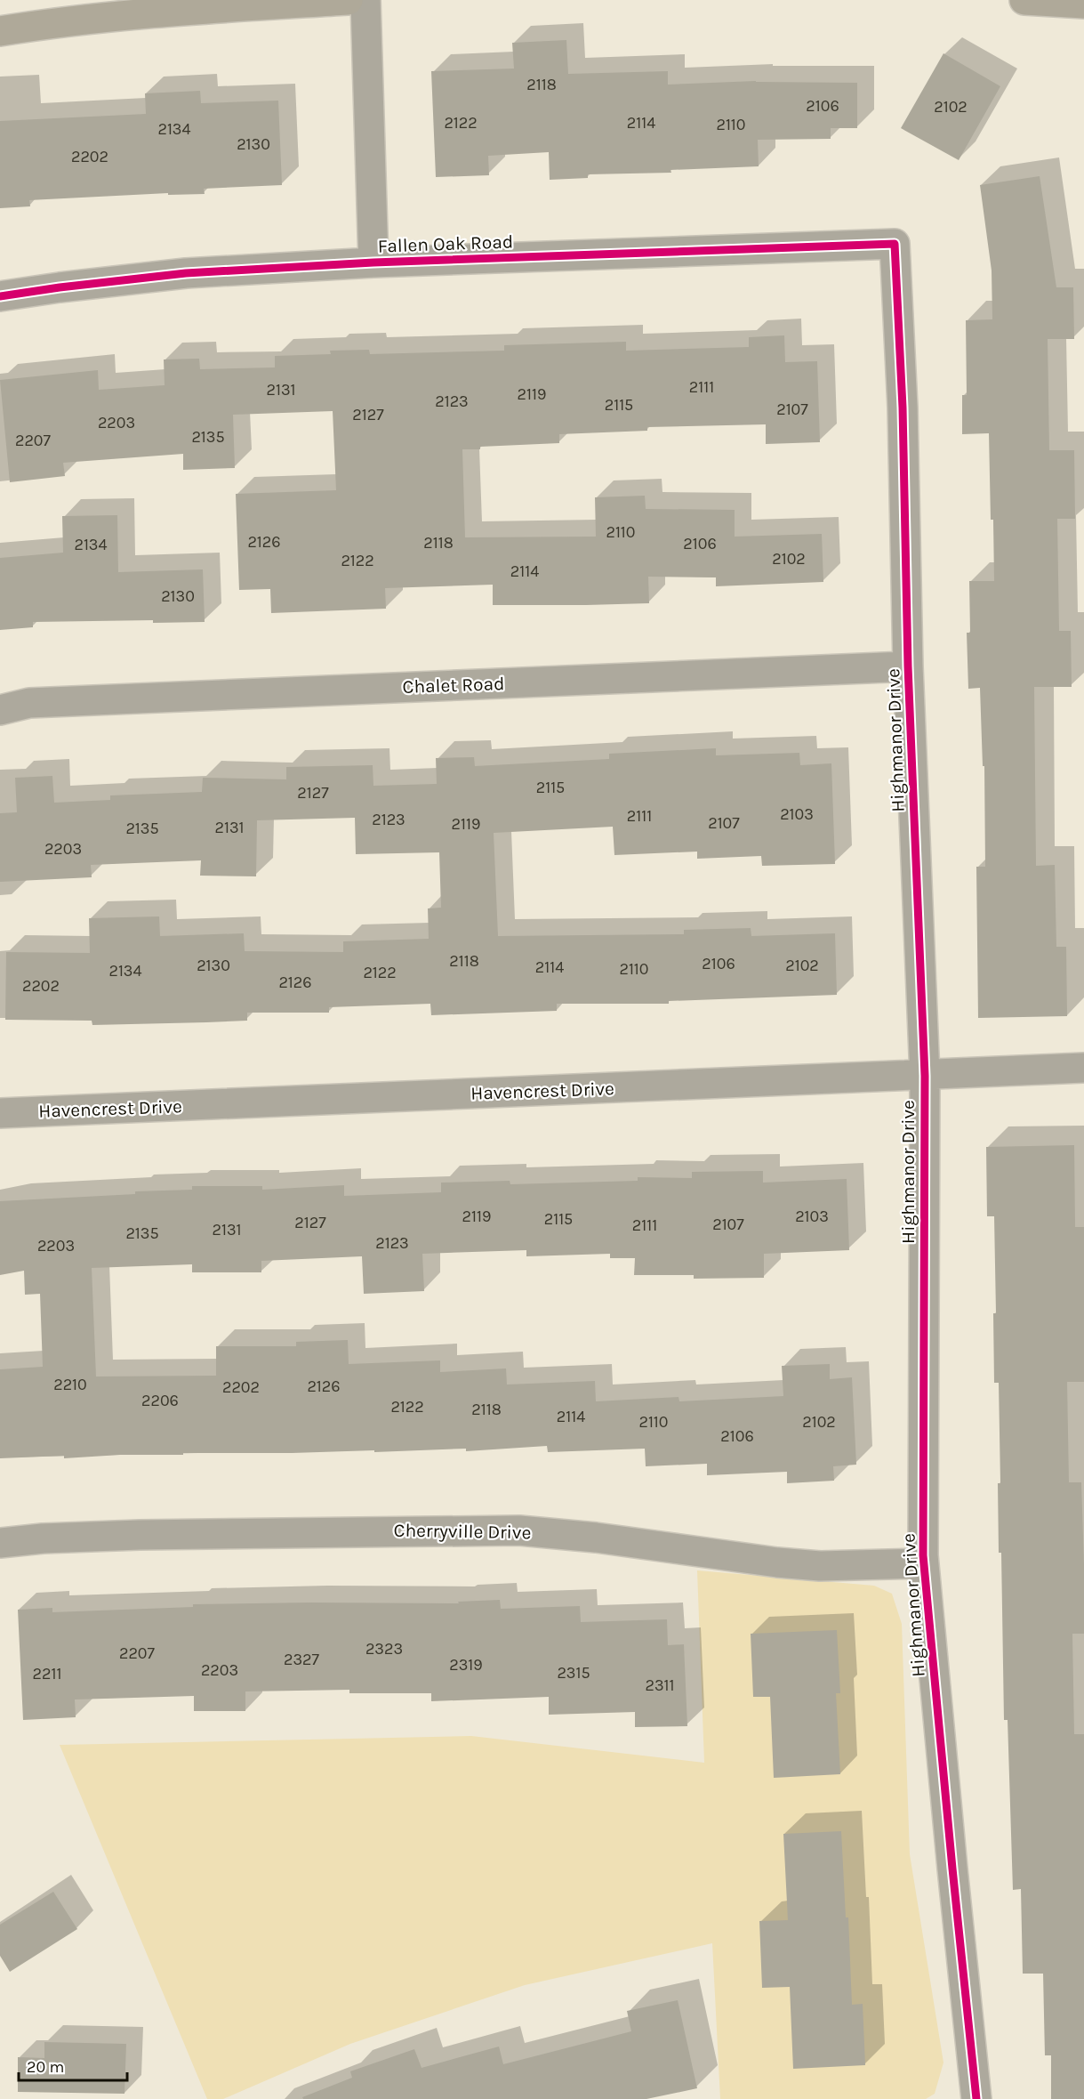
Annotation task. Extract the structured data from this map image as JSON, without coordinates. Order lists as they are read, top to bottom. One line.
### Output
{"streets":{"street":["Fallen Oak Road","Chalet Road","Highmanor Drive","Havencrest Drive","Cherryville Drive"]},"crossings":[["Fallen Oak Road","Highmanor Drive"],["Chalet Road","Highmanor Drive"],["Highmanor Drive","Havencrest Drive"],["Highmanor Drive","Cherryville Drive"]],"house_numbers":["2118","2106","2102","2122","2114","2110","2134","2130","2202","2111","2131","2119","2123","2115","2107","2127","2203","2135","2207","2110","2126","2118","2106","2134","2102","2122","2114","2130","2115","2127","2103","2111","2123","2107","2119","2131","2135","2203","2118","2106","2130","2102","2114","2110","2134","2122","2126","2202","2119","2103","2115","2127","2107","2111","2131","2135","2123","2203","2210","2126","2202","2206","2122","2118","2114","2110","2102","2106","2323","2207","2327","2319","2203","2315","2211","2311"],"scale_bar":"20 m"}
